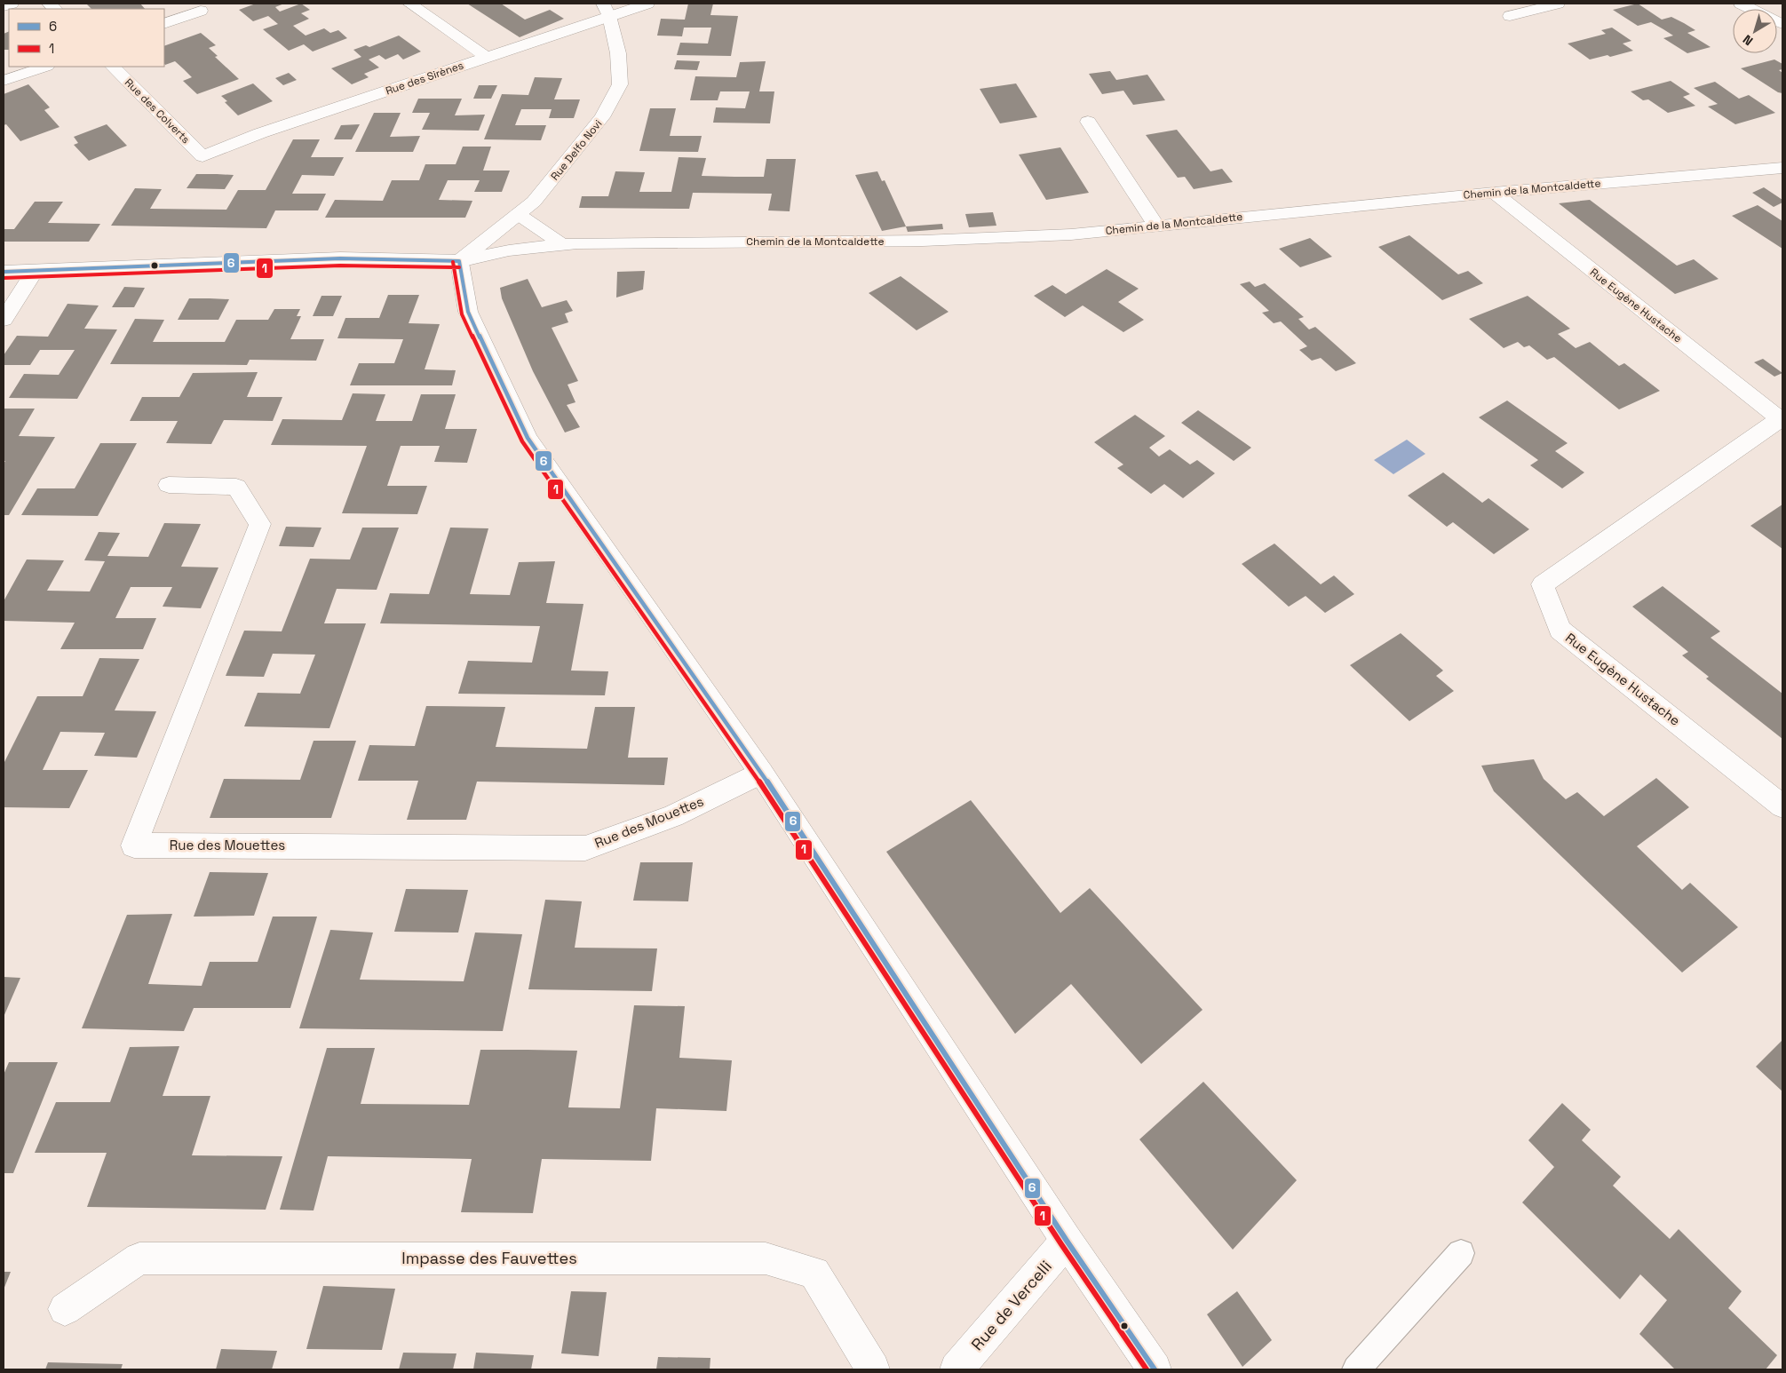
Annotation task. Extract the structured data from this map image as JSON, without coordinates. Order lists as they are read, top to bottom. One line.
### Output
{"streets":{"street":["Rue des Sirènes","Rue des Colverts","Rue Delfo Novi","Chemin de la Montcaldette","Rue Eugène Hustache","Rue des Mouettes","Impasse des Fauvettes","Rue de Vercelli"]},"crossings":[["Rue des Sirènes","Rue des Colverts"],["Rue des Sirènes","Rue Delfo Novi"],["Rue Delfo Novi","Chemin de la Montcaldette"],["Chemin de la Montcaldette","Rue Eugène Hustache"]],"lines":["transit line 6","transit line 1"],"legend":["6","1"],"north":"bottom left"}
